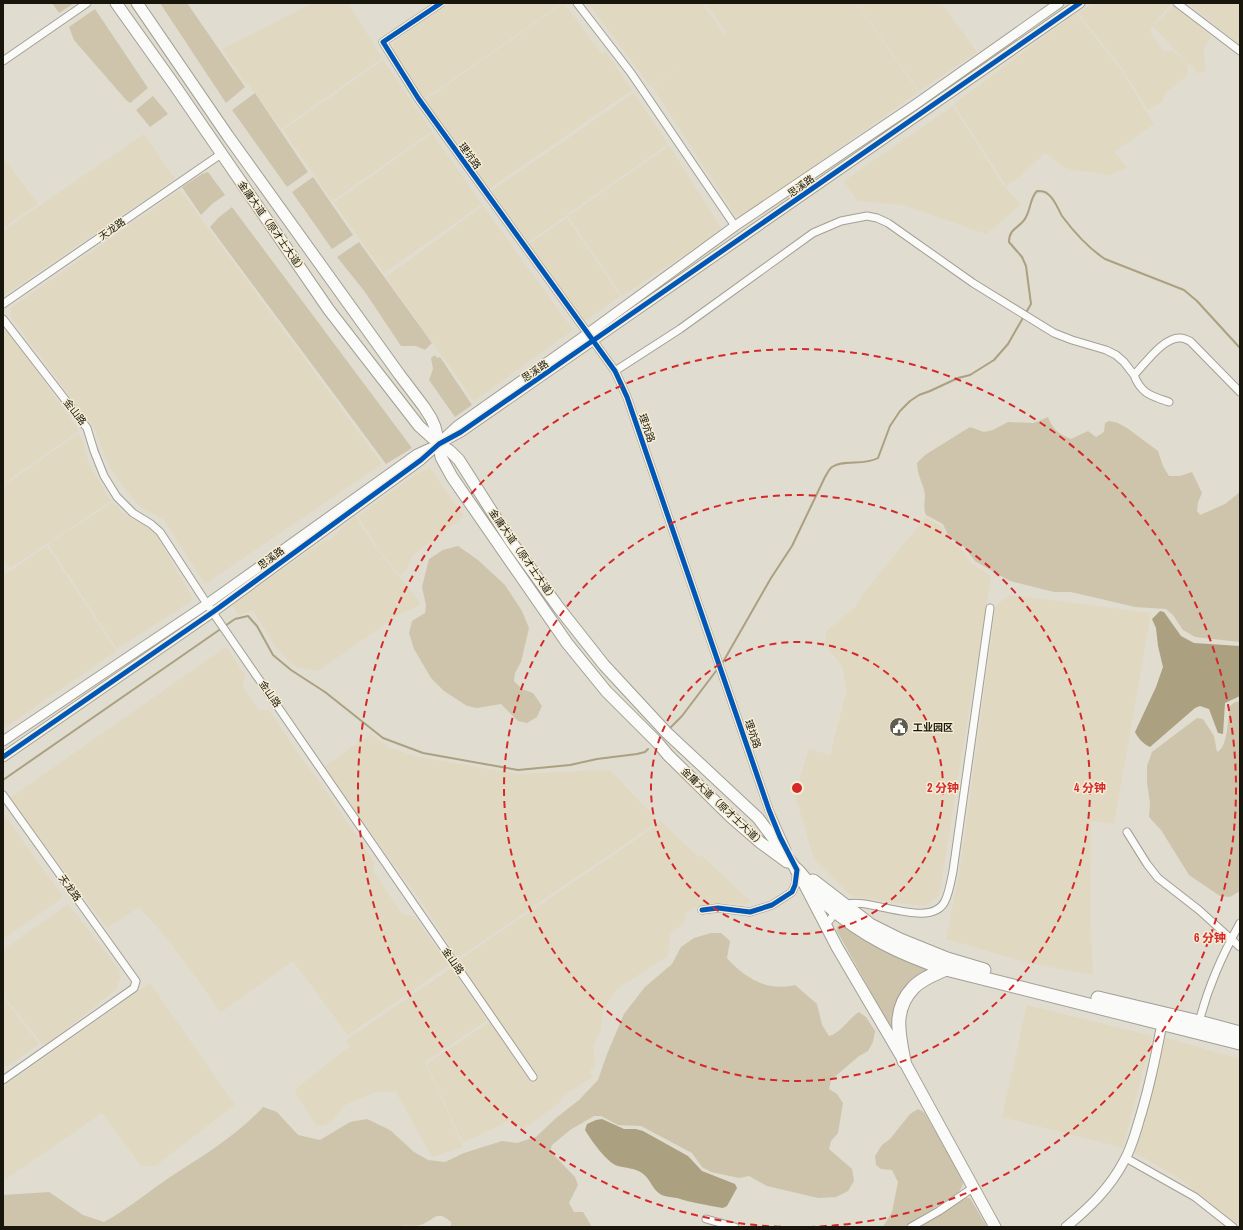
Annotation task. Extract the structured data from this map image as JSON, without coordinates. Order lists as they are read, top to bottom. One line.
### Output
{"streets":{"main road":["金庸大道（原才士大道）"],"street":["理坑路","思溪路","天龙路","金山路"]},"crossings":[["理坑路","思溪路"],["理坑路","金庸大道（原才士大道）"],["思溪路","金庸大道（原才士大道）"],["思溪路","金山路"],["金庸大道（原才士大道）","天龙路"]],"places":{"public building":["工业园区"]},"rings":["2 分钟","4 分钟","6 分钟"]}
